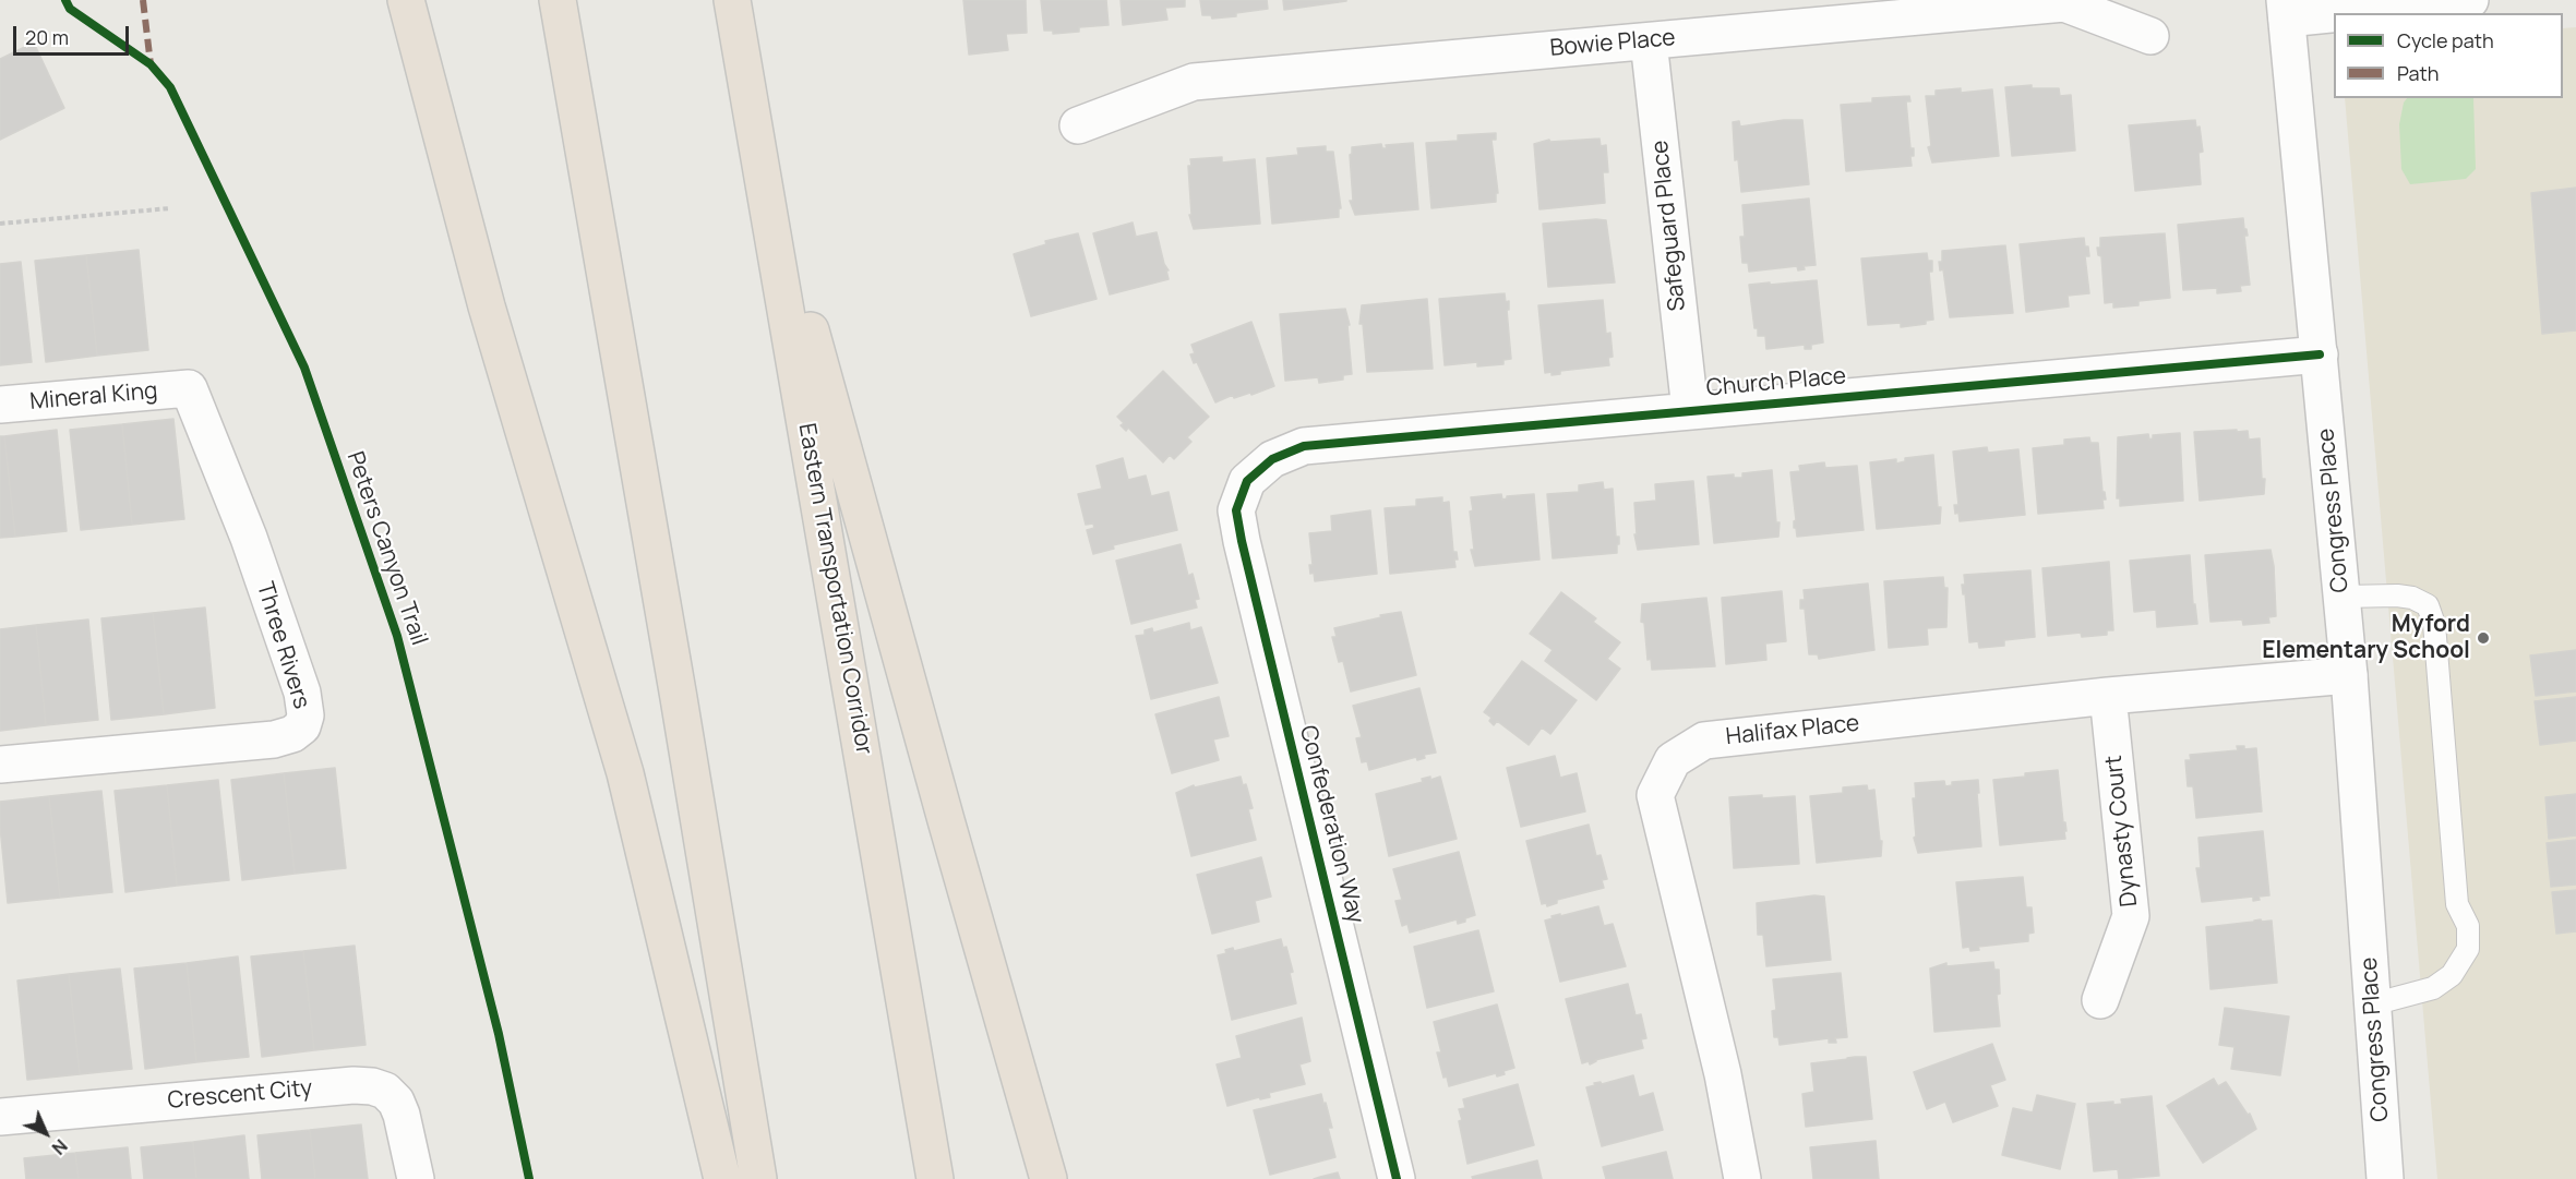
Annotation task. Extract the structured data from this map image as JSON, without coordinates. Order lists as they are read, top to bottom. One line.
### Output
{"streets":{"highway":["Eastern Transportation Corridor"],"street":["Bowie Place","Safeguard Place","Church Place","Mineral King","Congress Place","Three Rivers","Halifax Place","Confederation Way","Dynasty Court","Crescent City"],"cycle path":["Peters Canyon Trail"]},"crossings":[["Bowie Place","Safeguard Place"],["Safeguard Place","Church Place"],["Church Place","Congress Place"],["Church Place","Confederation Way"],["Mineral King","Three Rivers"],["Congress Place","Halifax Place"],["Halifax Place","Dynasty Court"]],"places":["Myford Elementary School"],"legend":["Cycle path","Path"],"scale_bar":"20 m","north":"bottom right"}
